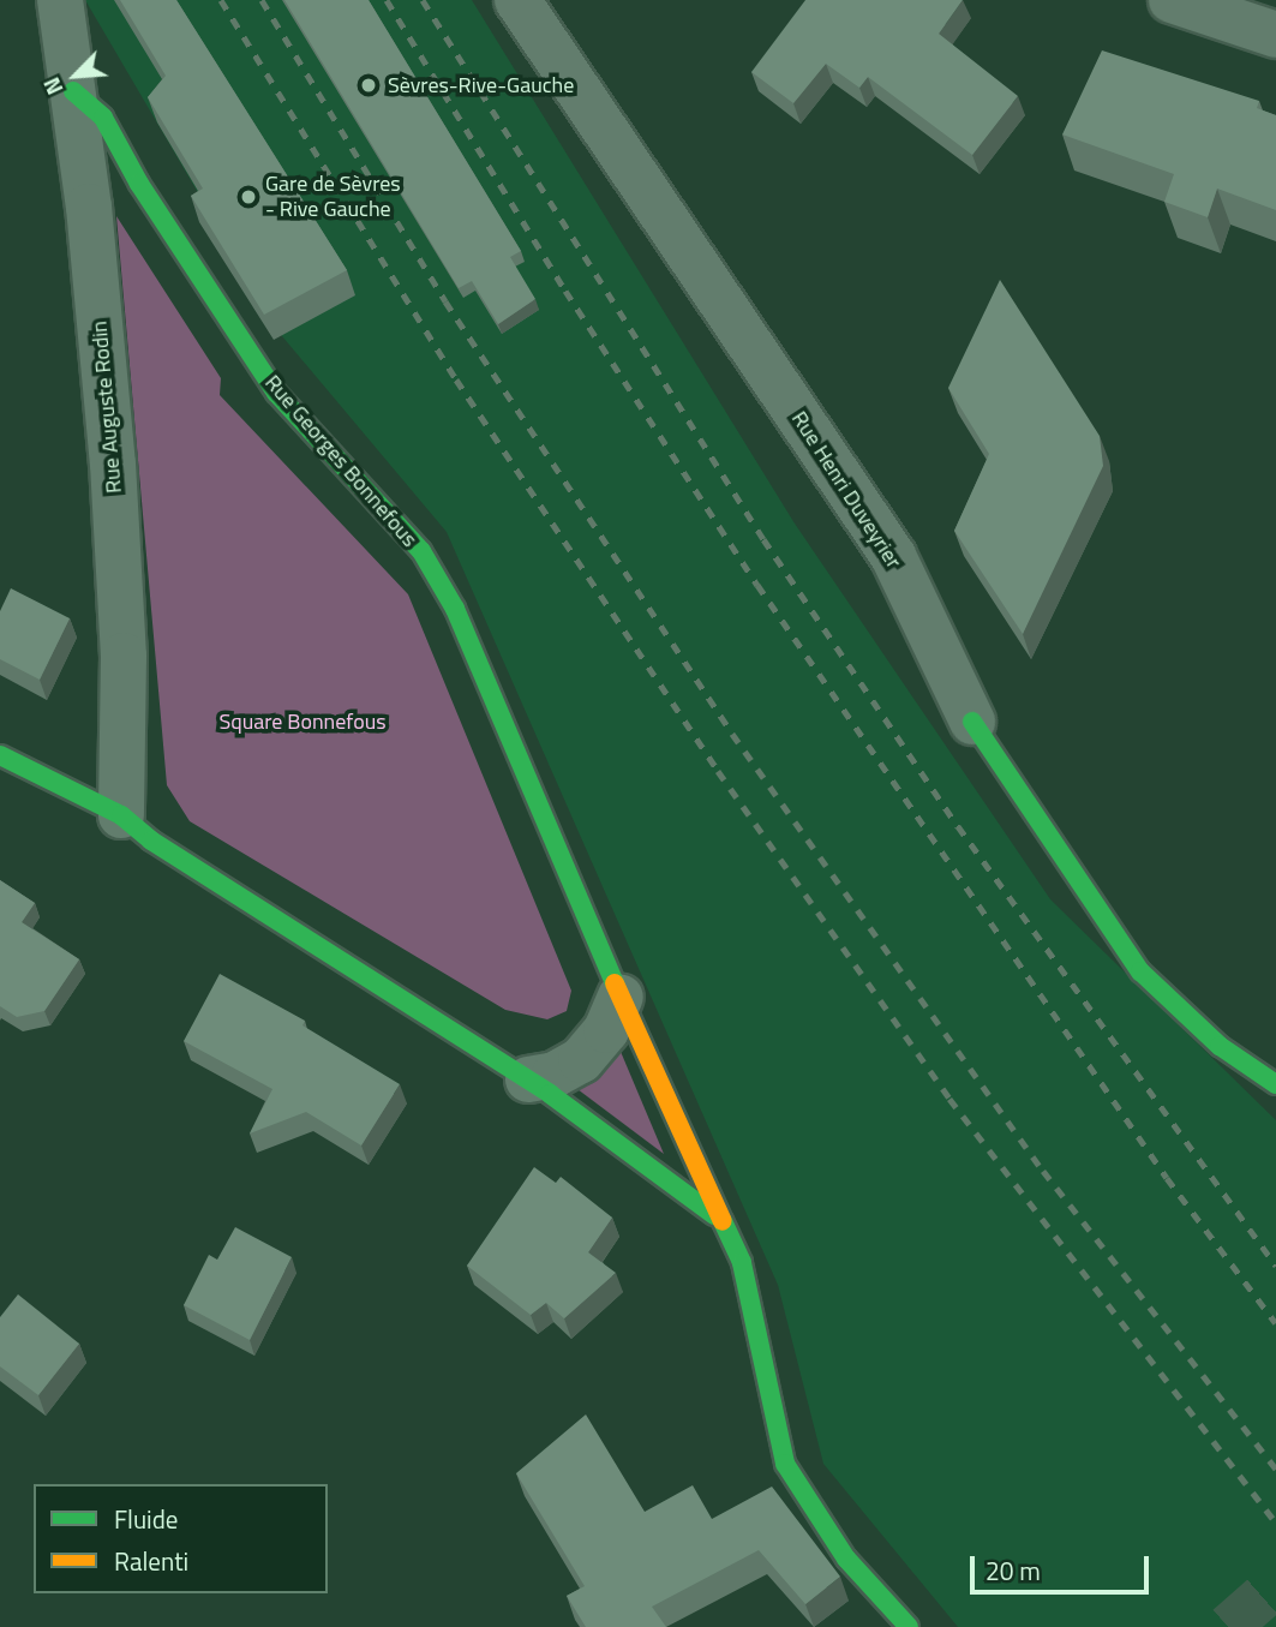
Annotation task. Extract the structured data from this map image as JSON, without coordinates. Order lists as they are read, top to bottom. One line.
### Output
{"streets":{"street":["Rue Auguste Rodin","Rue Georges Bonnefous","Rue Henri Duveyrier"]},"crossings":[["Rue Auguste Rodin","Rue Georges Bonnefous"]],"parks":["Square Bonnefous"],"places":["Sèvres-Rive-Gauche","Gare de Sèvres - Rive Gauche"],"legend":["Fluide","Ralenti"],"scale_bar":"20 m","north":"bottom left"}
